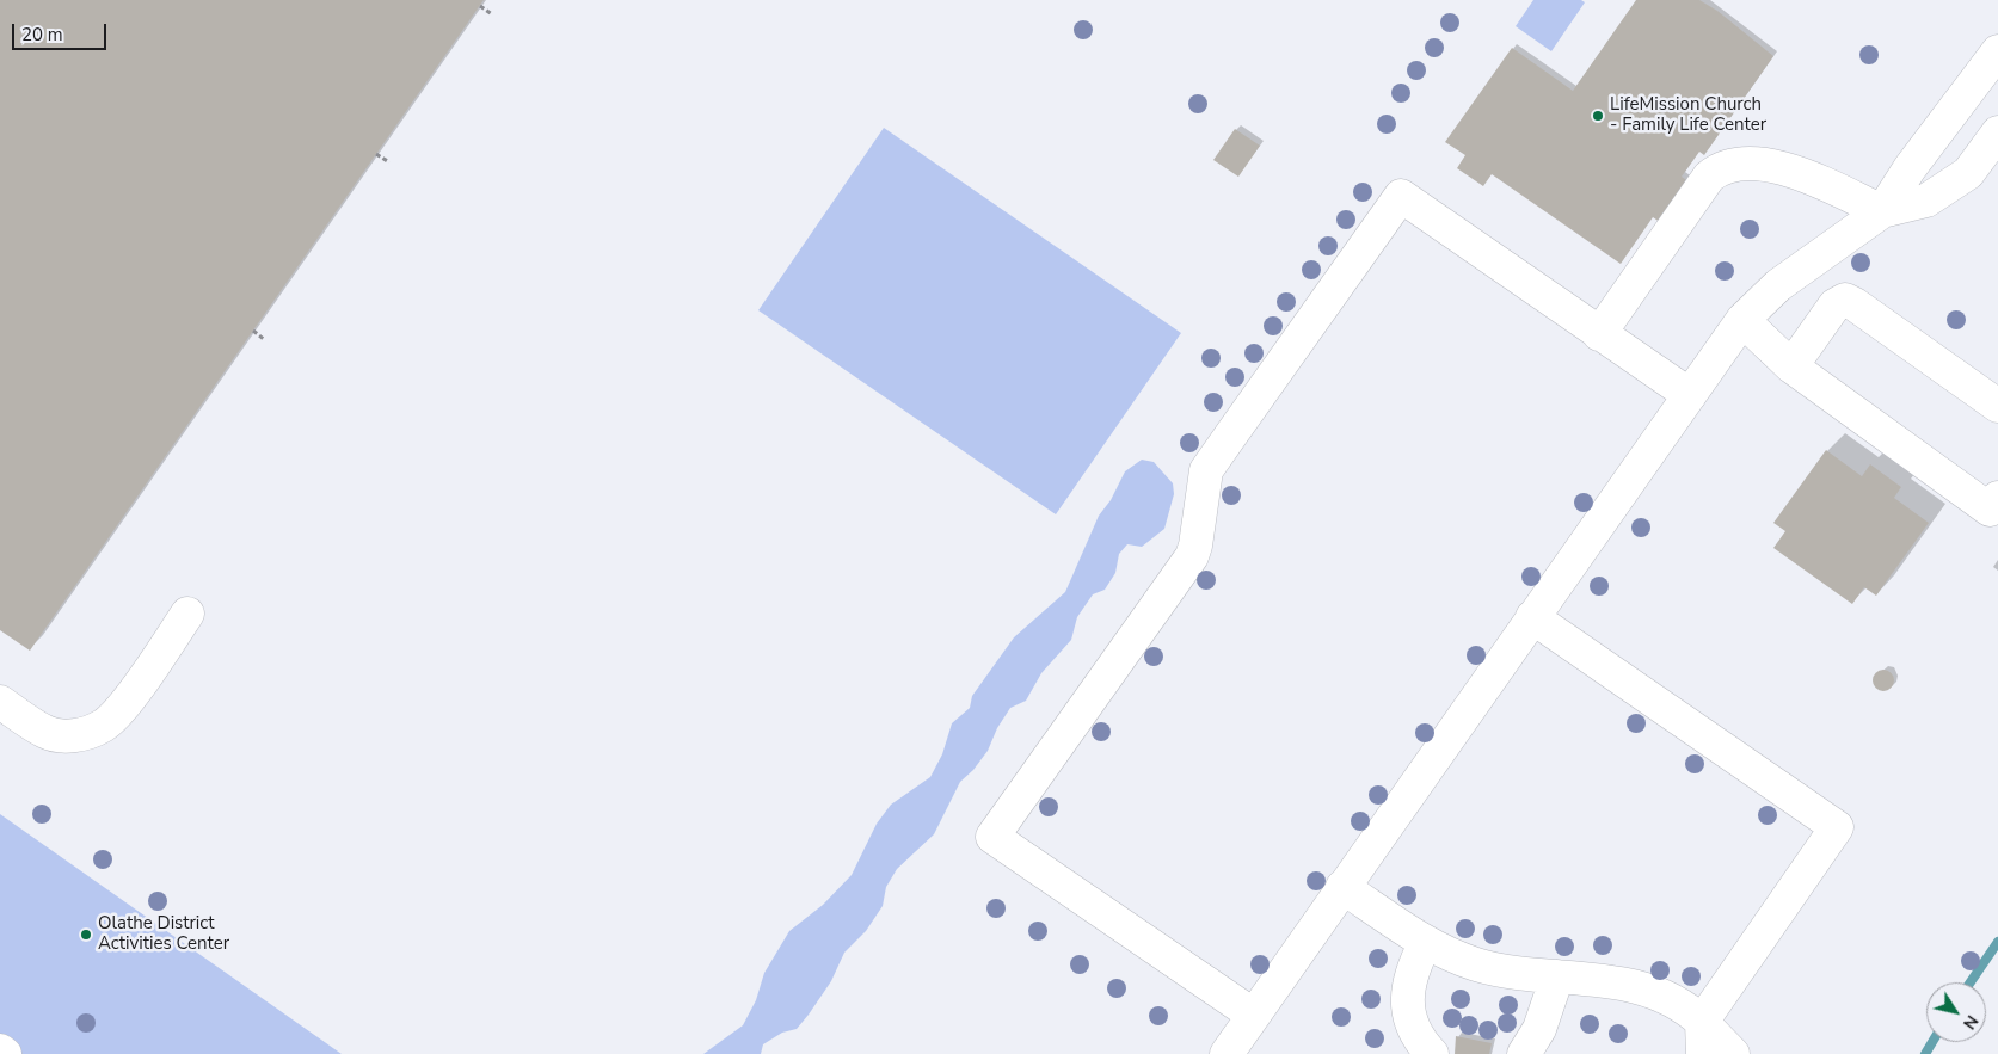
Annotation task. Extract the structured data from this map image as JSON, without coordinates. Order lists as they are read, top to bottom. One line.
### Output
{"places":["LifeMission Church - Family Life Center","Olathe District Activities Center"],"scale_bar":"20 m","north":"bottom right"}
